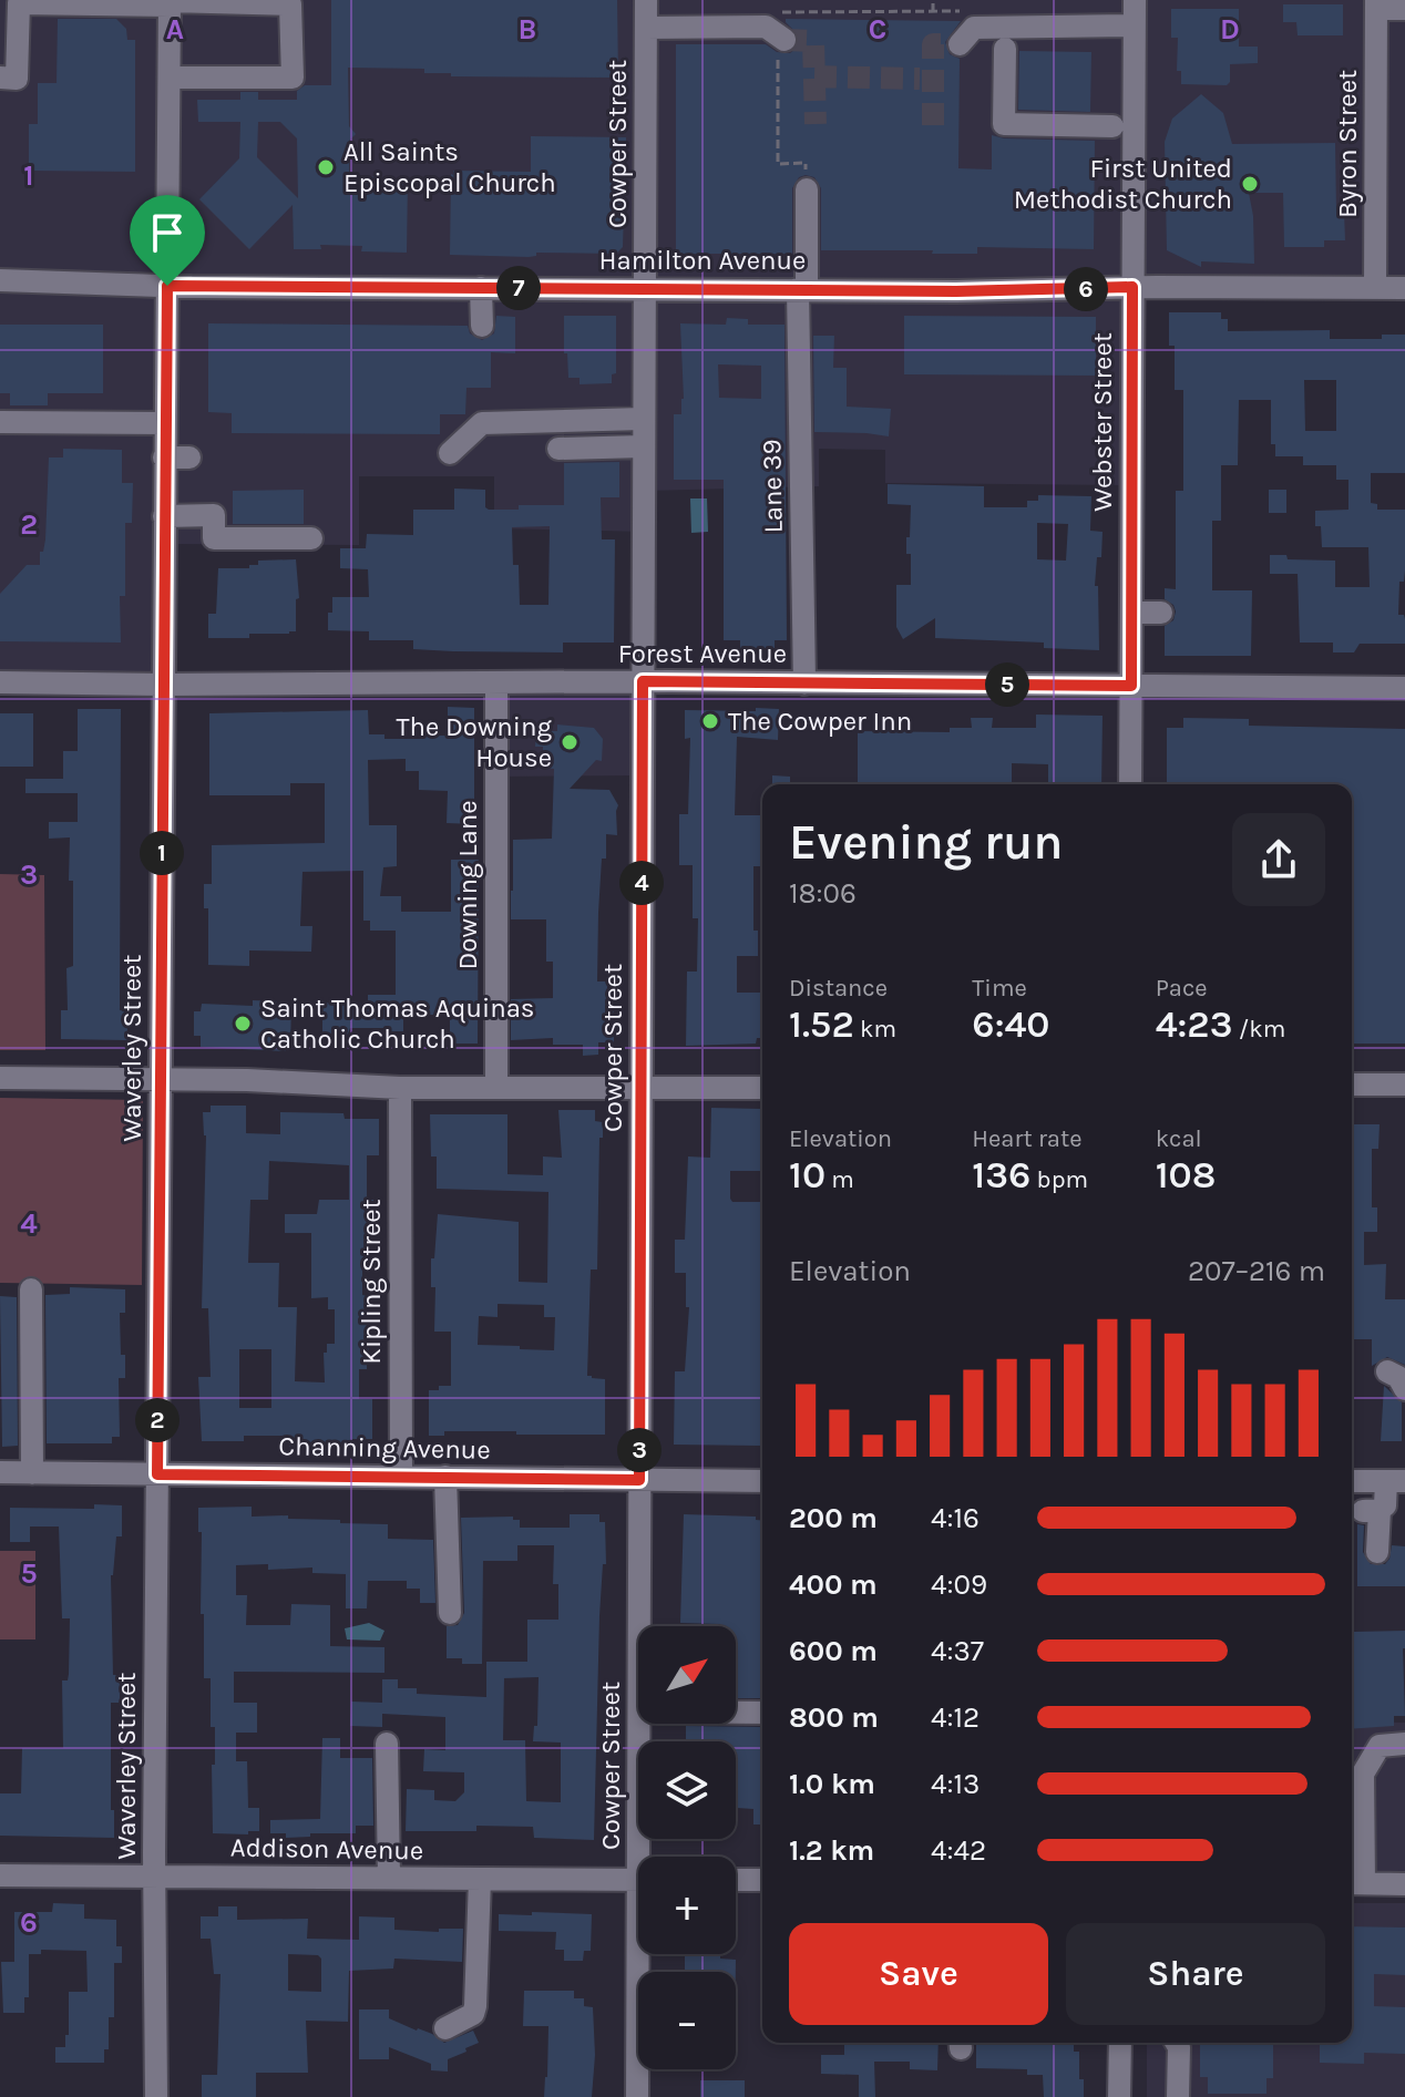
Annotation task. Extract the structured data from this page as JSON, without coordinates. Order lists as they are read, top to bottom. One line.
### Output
{"streets":{"street":["Cowper Street","Byron Street","Hamilton Avenue","Webster Street","Lane 39","Forest Avenue","Downing Lane","Waverley Street","Kipling Street","Channing Avenue","Addison Avenue"]},"crossings":[["Cowper Street","Hamilton Avenue"],["Cowper Street","Forest Avenue"],["Cowper Street","Channing Avenue"],["Byron Street","Hamilton Avenue"],["Hamilton Avenue","Webster Street"],["Hamilton Avenue","Lane 39"],["Hamilton Avenue","Waverley Street"],["Webster Street","Forest Avenue"],["Lane 39","Forest Avenue"],["Forest Avenue","Downing Lane"],["Forest Avenue","Waverley Street"],["Waverley Street","Channing Avenue"],["Waverley Street","Addison Avenue"],["Kipling Street","Channing Avenue"]],"places":["All Saints Episcopal Church","First United Methodist Church","The Cowper Inn","The Downing House","Saint Thomas Aquinas Catholic Church"],"north":"top right","page":{"pins":["7","6","5","1","4","2","3"],"heading":["Evening run","18:06"],"stats":[["Distance","1.52 km"],["Time","6:40"],["Pace","4:23 /km"],["Elevation","10 m"],["Heart rate","136 bpm"],["kcal","108"]],"chart":["Elevation","207–216 m"],"list":[{"name":"200 m","note":"4:16"},{"name":"400 m","note":"4:09"},{"name":"600 m","note":"4:37"},{"name":"800 m","note":"4:12"},{"name":"1.0 km","note":"4:13"},{"name":"1.2 km","note":"4:42"}],"map_buttons":["+","−"],"buttons":["Save","Share"]},"grid":{"columns":["A","B","C","D"],"rows":["1","2","3","4","5","6"]}}
